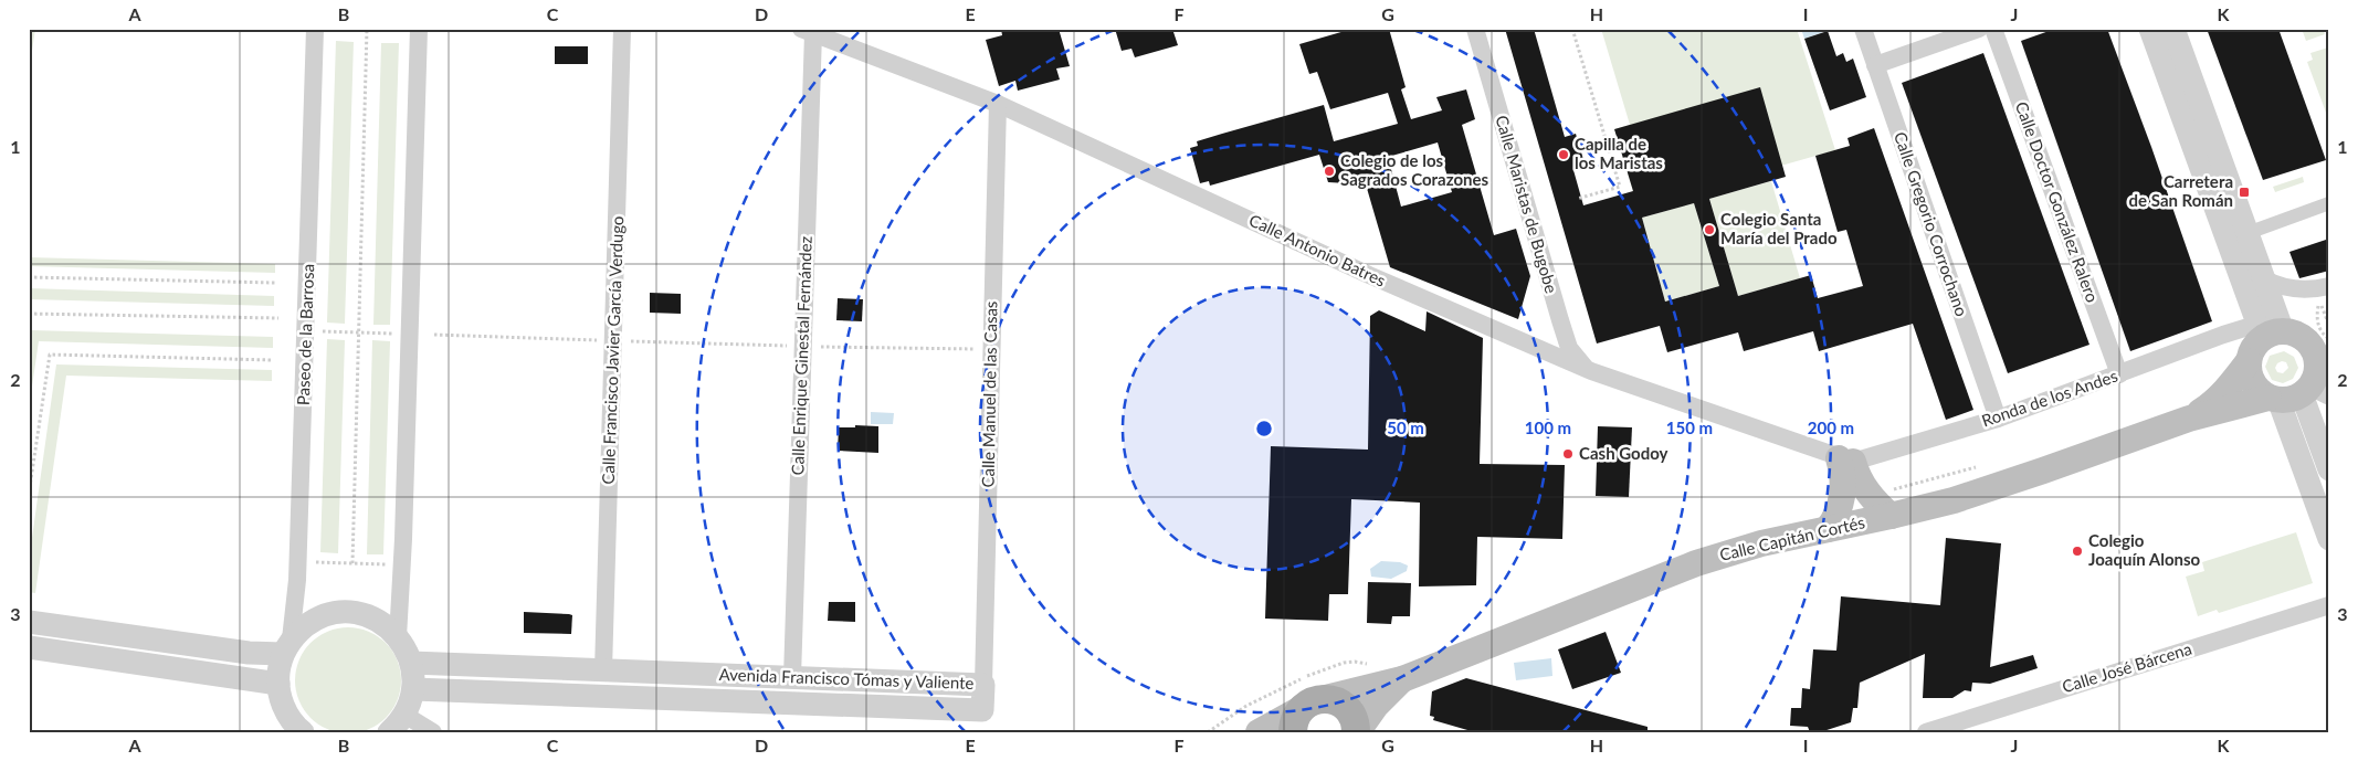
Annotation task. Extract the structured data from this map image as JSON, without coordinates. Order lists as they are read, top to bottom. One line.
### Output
{"streets":{"main road":["Calle Capitán Cortés"],"street":["Calle Doctor González Ralero","Calle Maristas de Bugobe","Calle Gregorio Corrochano","Calle Antonio Batres","Paseo de la Barrosa","Calle Francisco Javier García Verdugo","Calle Enrique Ginestal Fernández","Calle Manuel de las Casas","Ronda de los Andes","Calle José Bárcena","Avenida Francisco Tómas y Valiente"]},"crossings":[["Calle Doctor González Ralero","Ronda de los Andes"],["Calle Maristas de Bugobe","Calle Antonio Batres"],["Calle Gregorio Corrochano","Ronda de los Andes"],["Calle Antonio Batres","Calle Enrique Ginestal Fernández"],["Calle Antonio Batres","Calle Manuel de las Casas"],["Calle Antonio Batres","Ronda de los Andes"],["Calle Francisco Javier García Verdugo","Avenida Francisco Tómas y Valiente"],["Calle Enrique Ginestal Fernández","Avenida Francisco Tómas y Valiente"],["Calle Manuel de las Casas","Avenida Francisco Tómas y Valiente"],["Ronda de los Andes","Calle Capitán Cortés"]],"places":{"other":["Capilla de los Maristas","Colegio de los Sagrados Corazones","Colegio Santa María del Prado","Cash Godoy","Colegio Joaquín Alonso"],"transit":["Carretera de San Román"]},"grid":{"columns":["A","B","C","D","E","F","G","H","I","J","K"],"rows":["1","2","3"]},"rings":["50 m","100 m","150 m","200 m"]}
